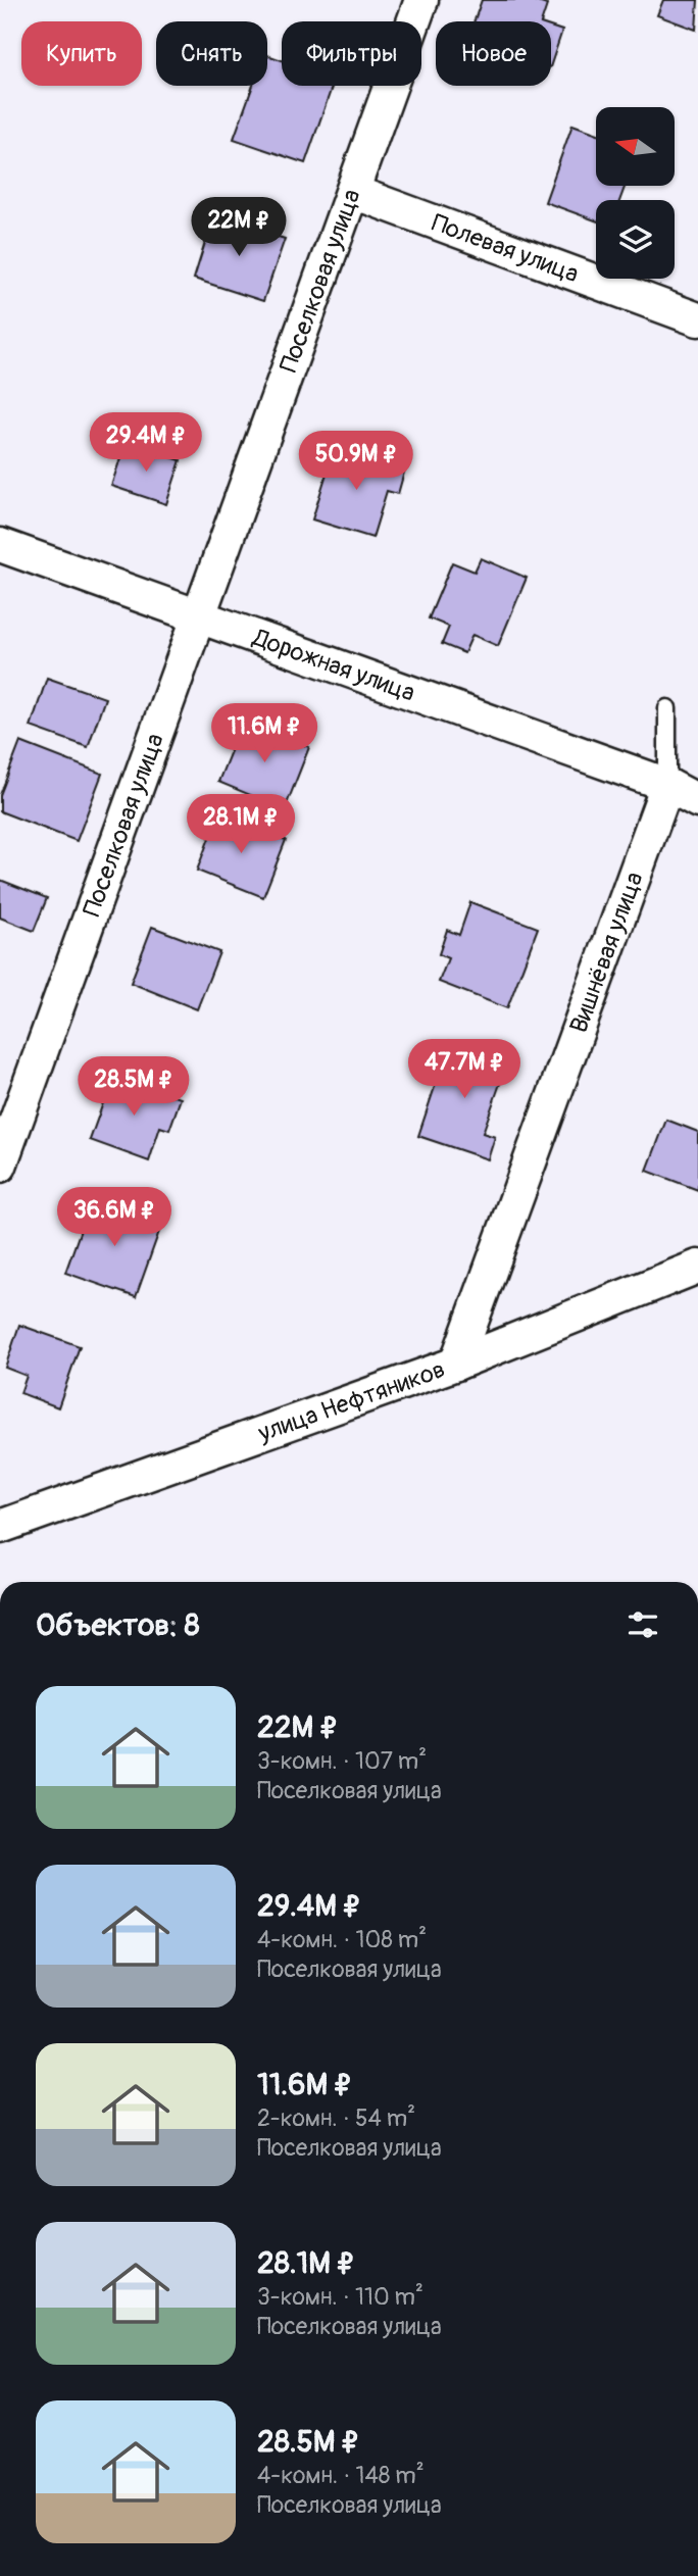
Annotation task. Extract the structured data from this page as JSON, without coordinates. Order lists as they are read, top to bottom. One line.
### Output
{"streets":{"street":["Полевая улица","Поселковая улица","Дорожная улица","Вишнёвая улица","улица Нефтяников"]},"crossings":[["Полевая улица","Поселковая улица"],["Поселковая улица","Дорожная улица"],["Дорожная улица","Вишнёвая улица"],["Вишнёвая улица","улица Нефтяников"]],"north":"left","page":{"chip":["Купить","Снять","Фильтры","Новое"],"price":["22M ₽","29.4M ₽","50.9M ₽","11.6M ₽","28.1M ₽","47.7M ₽","28.5M ₽","36.6M ₽"],"heading":"Объектов: 8","list":[{"name":"22M ₽","note":"3-комн. · 107 m² · Поселковая улица"},{"name":"29.4M ₽","note":"4-комн. · 108 m² · Поселковая улица"},{"name":"11.6M ₽","note":"2-комн. · 54 m² · Поселковая улица"},{"name":"28.1M ₽","note":"3-комн. · 110 m² · Поселковая улица"},{"name":"28.5M ₽","note":"4-комн. · 148 m² · Поселковая улица"}]}}
